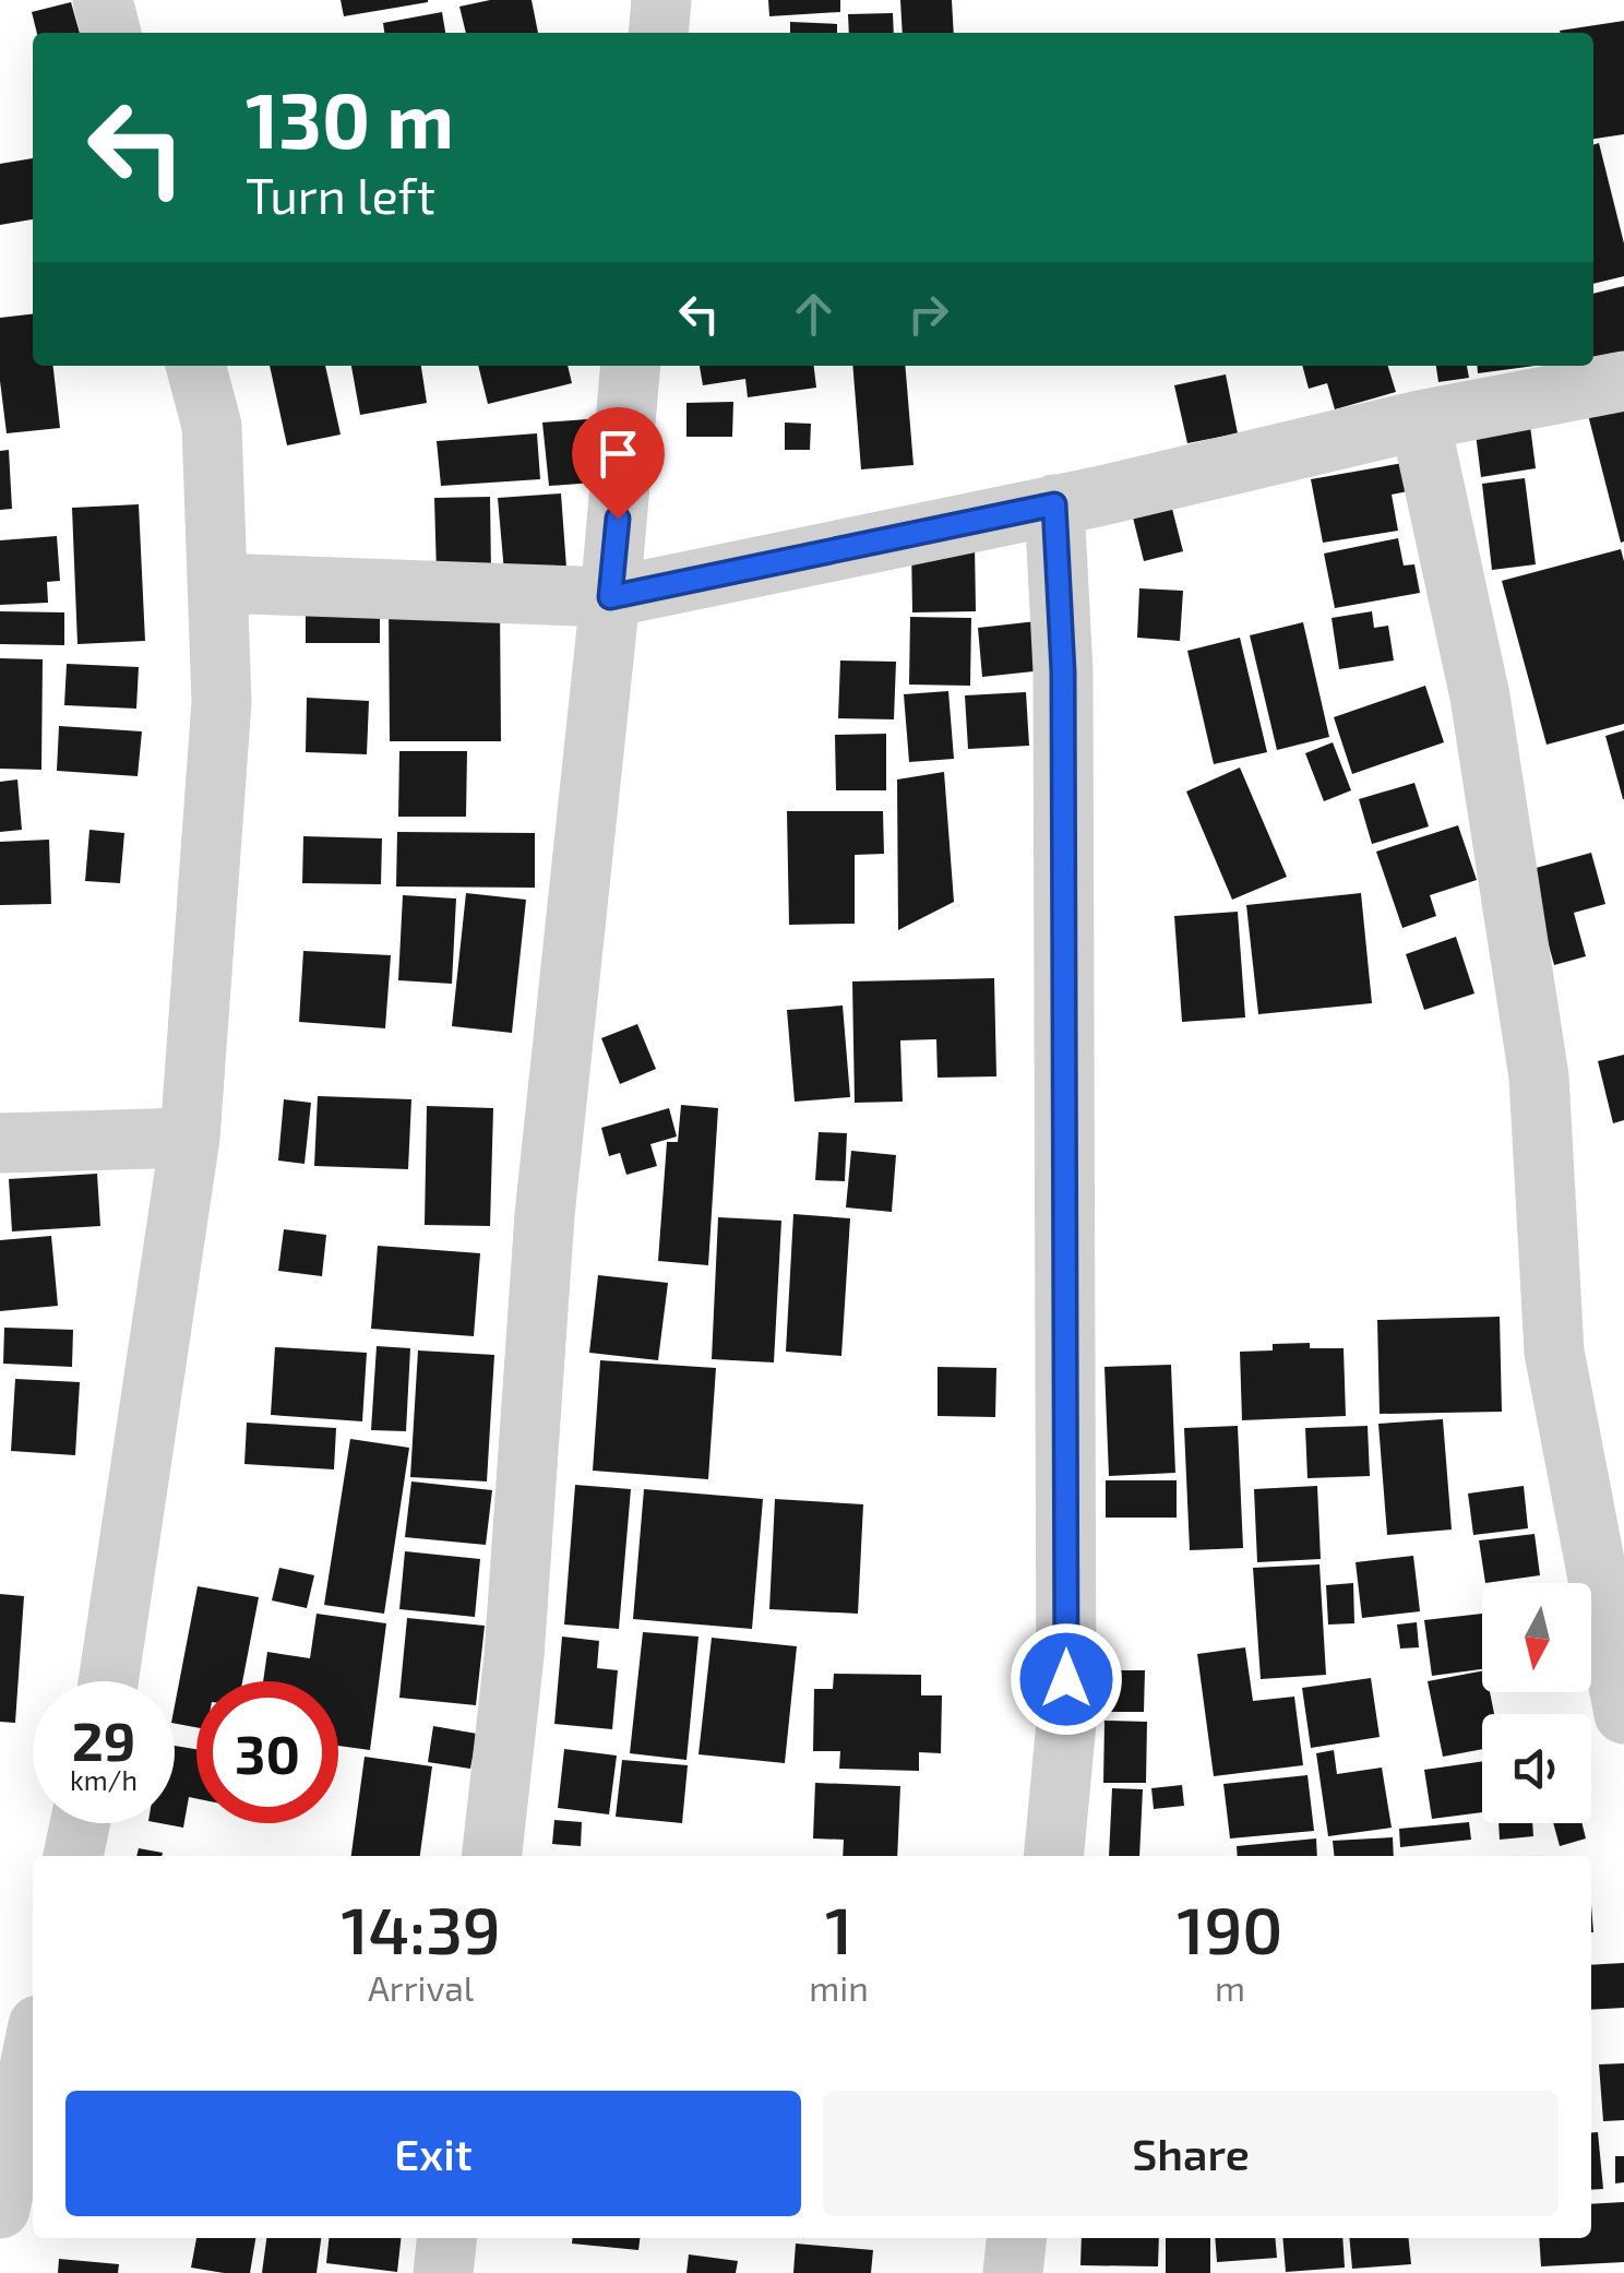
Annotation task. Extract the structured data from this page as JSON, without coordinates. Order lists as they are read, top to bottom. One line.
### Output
{"north":"bottom","page":{"turn":["130 m","Turn left"],"speed":"29 km/h","limit":"30","eta":["14:39","Arrival","1","min","190","m"],"buttons":["Exit","Share"]}}
